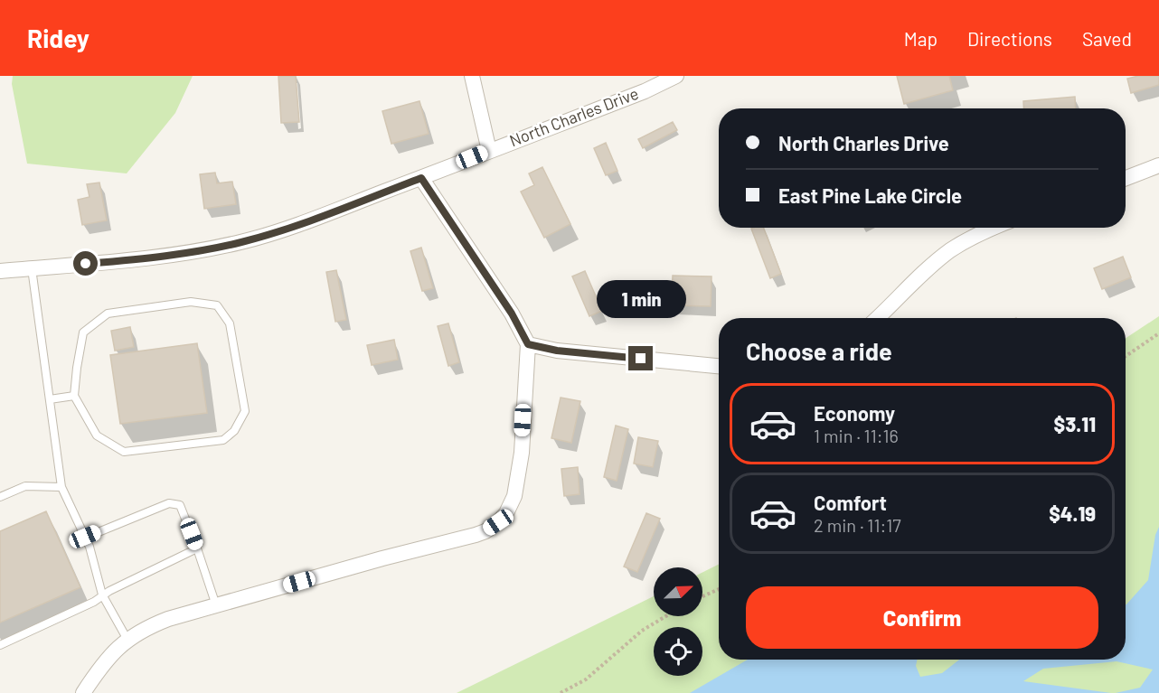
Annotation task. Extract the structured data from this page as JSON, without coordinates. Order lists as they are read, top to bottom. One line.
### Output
{"streets":{"street":["North Charles Drive"]},"north":"top right","page":{"header":"Ridey","nav":["Map","Directions","Saved"],"banner":["North Charles Drive","East Pine Lake Circle"],"bubble":"1 min","heading":"Choose a ride","list":[{"name":"Economy","note":"1 min · 11:16","value":"$3.11"},{"name":"Comfort","note":"2 min · 11:17","value":"$4.19"}],"buttons":"Confirm"}}
